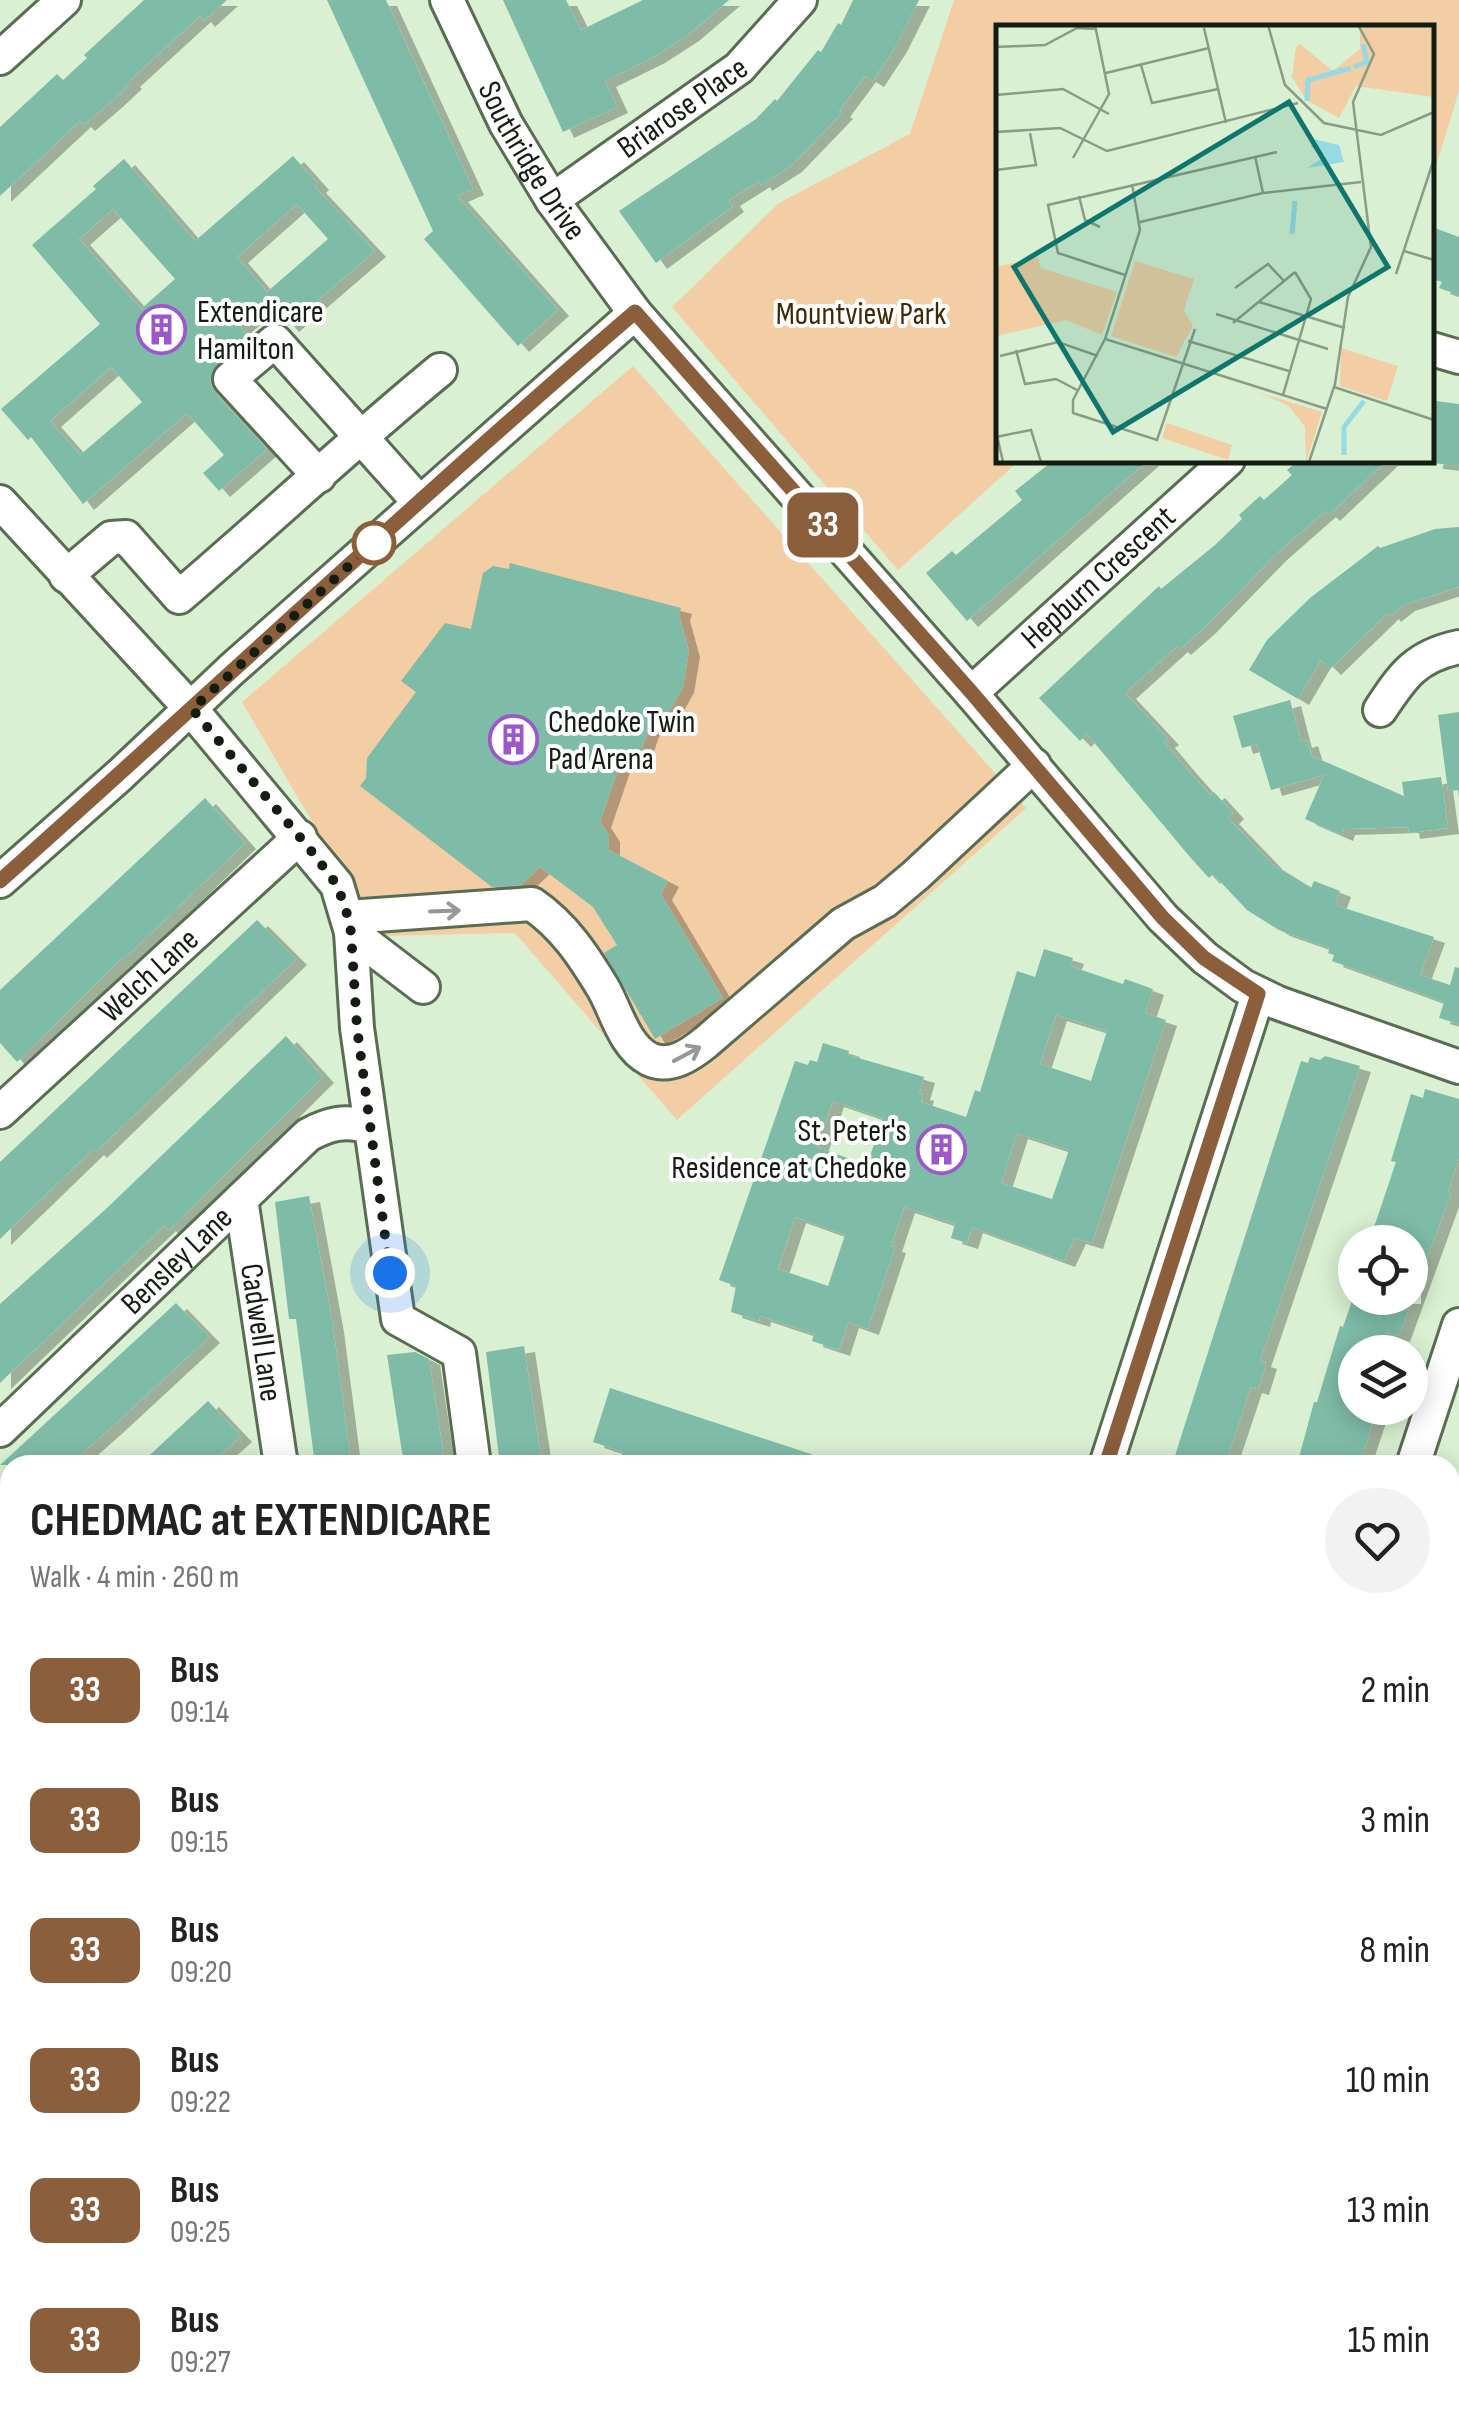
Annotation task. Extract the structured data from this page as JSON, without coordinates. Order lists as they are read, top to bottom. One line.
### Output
{"streets":{"street":["Briarose Place","Southridge Drive","Hepburn Crescent","Welch Lane","Bensley Lane","Cadwell Lane"]},"crossings":[["Briarose Place","Southridge Drive"],["Southridge Drive","Hepburn Crescent"],["Bensley Lane","Cadwell Lane"]],"parks":["Mountview Park"],"places":{"building":["Extendicare Hamilton","Chedoke Twin Pad Arena","St. Peter's Residence at Chedoke"]},"lines":["bus line 33"],"page":{"on_map":"33","heading":["CHEDMAC at EXTENDICARE","Walk · 4 min · 260 m"],"list":[{"mark":"33","name":"Bus","note":"09:14","value":"2 min"},{"mark":"33","name":"Bus","note":"09:15","value":"3 min"},{"mark":"33","name":"Bus","note":"09:20","value":"8 min"},{"mark":"33","name":"Bus","note":"09:22","value":"10 min"},{"mark":"33","name":"Bus","note":"09:25","value":"13 min"},{"mark":"33","name":"Bus","note":"09:27","value":"15 min"}]}}
